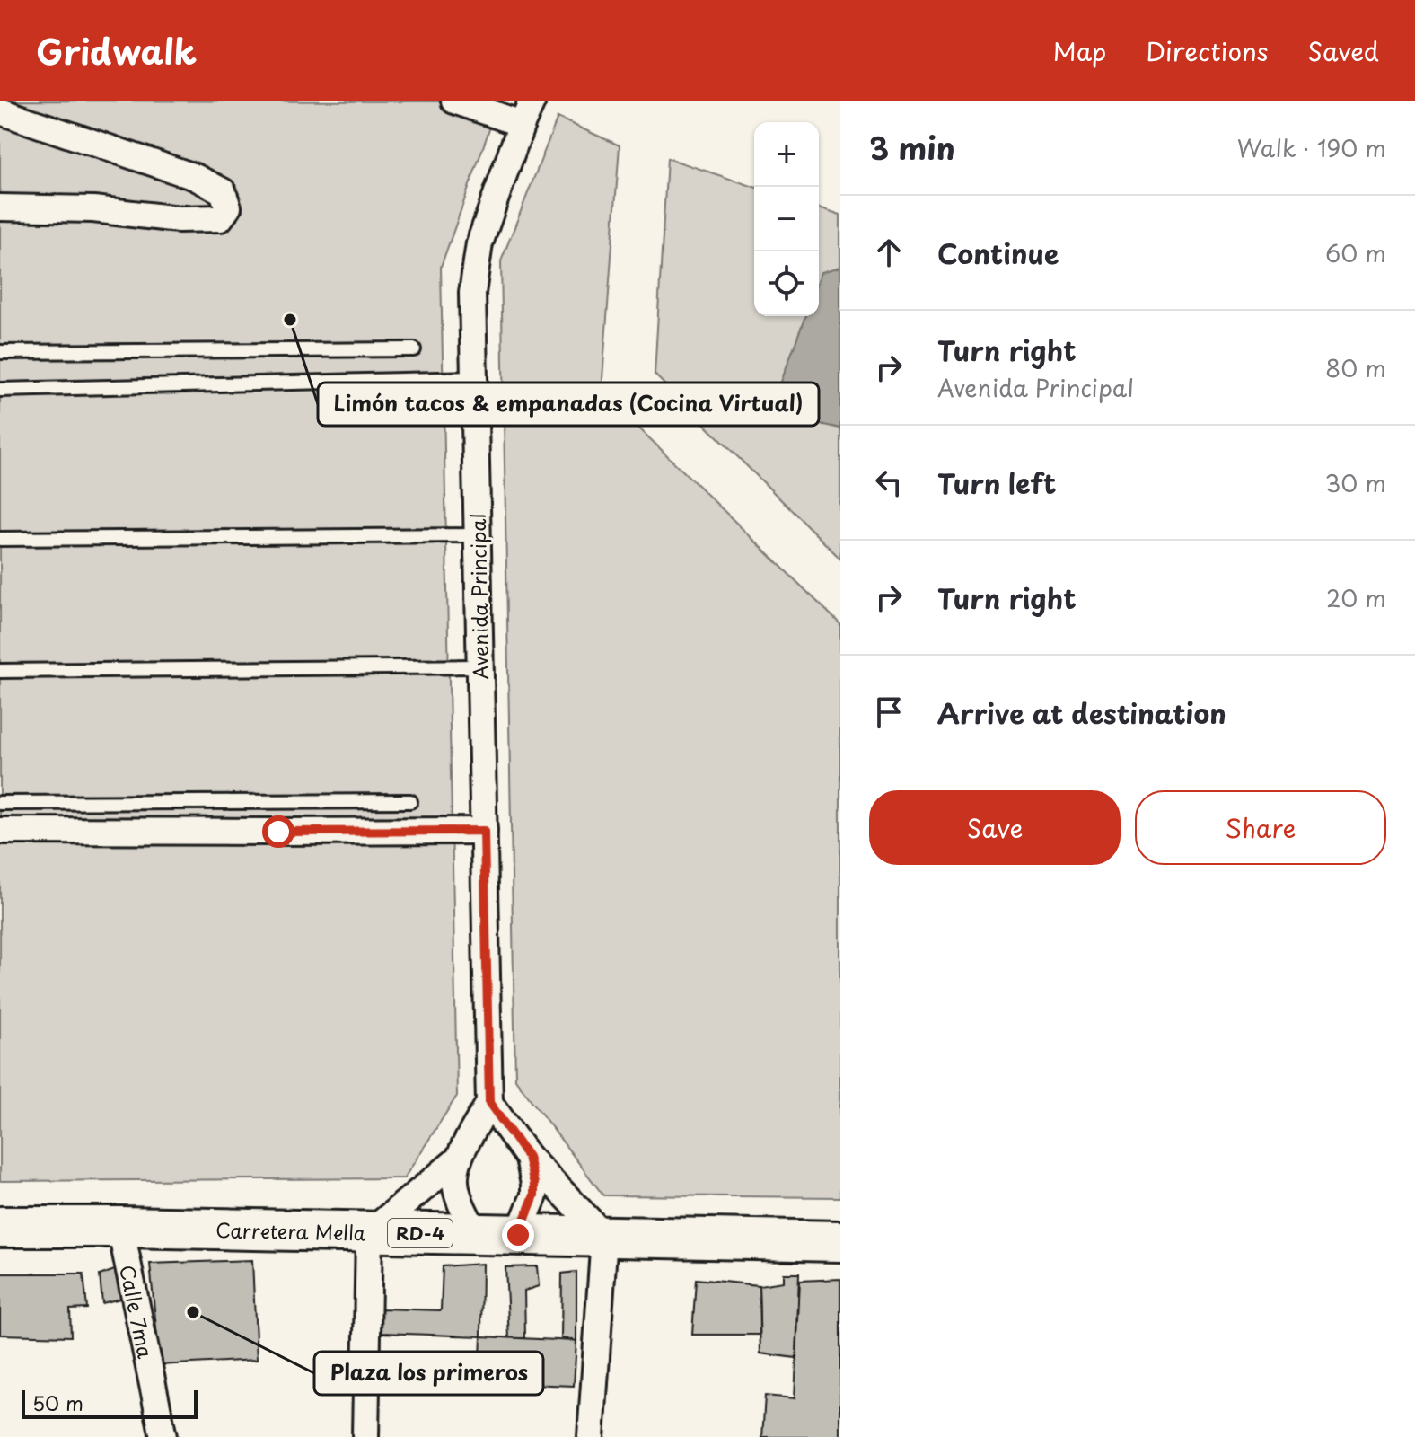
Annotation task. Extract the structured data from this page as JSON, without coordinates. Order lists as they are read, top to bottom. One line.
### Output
{"streets":{"main road":["Carretera Mella","RD-4"],"street":["Avenida Principal","Calle 7ma"]},"crossings":[["Carretera Mella","Calle 7ma"]],"places":["Limón tacos & empanadas (Cocina Virtual)","Plaza los primeros"],"scale_bar":"50 m","page":{"header":"Gridwalk","nav":["Map","Directions","Saved"],"heading":["3 min","Walk · 190 m"],"map_buttons":["+","−"],"list":[["Continue","60 m"],["Turn right","Avenida Principal","80 m"],["Turn left","30 m"],["Turn right","20 m"],"Arrive at destination"],"buttons":["Save","Share"],"scale":"50 m"}}
